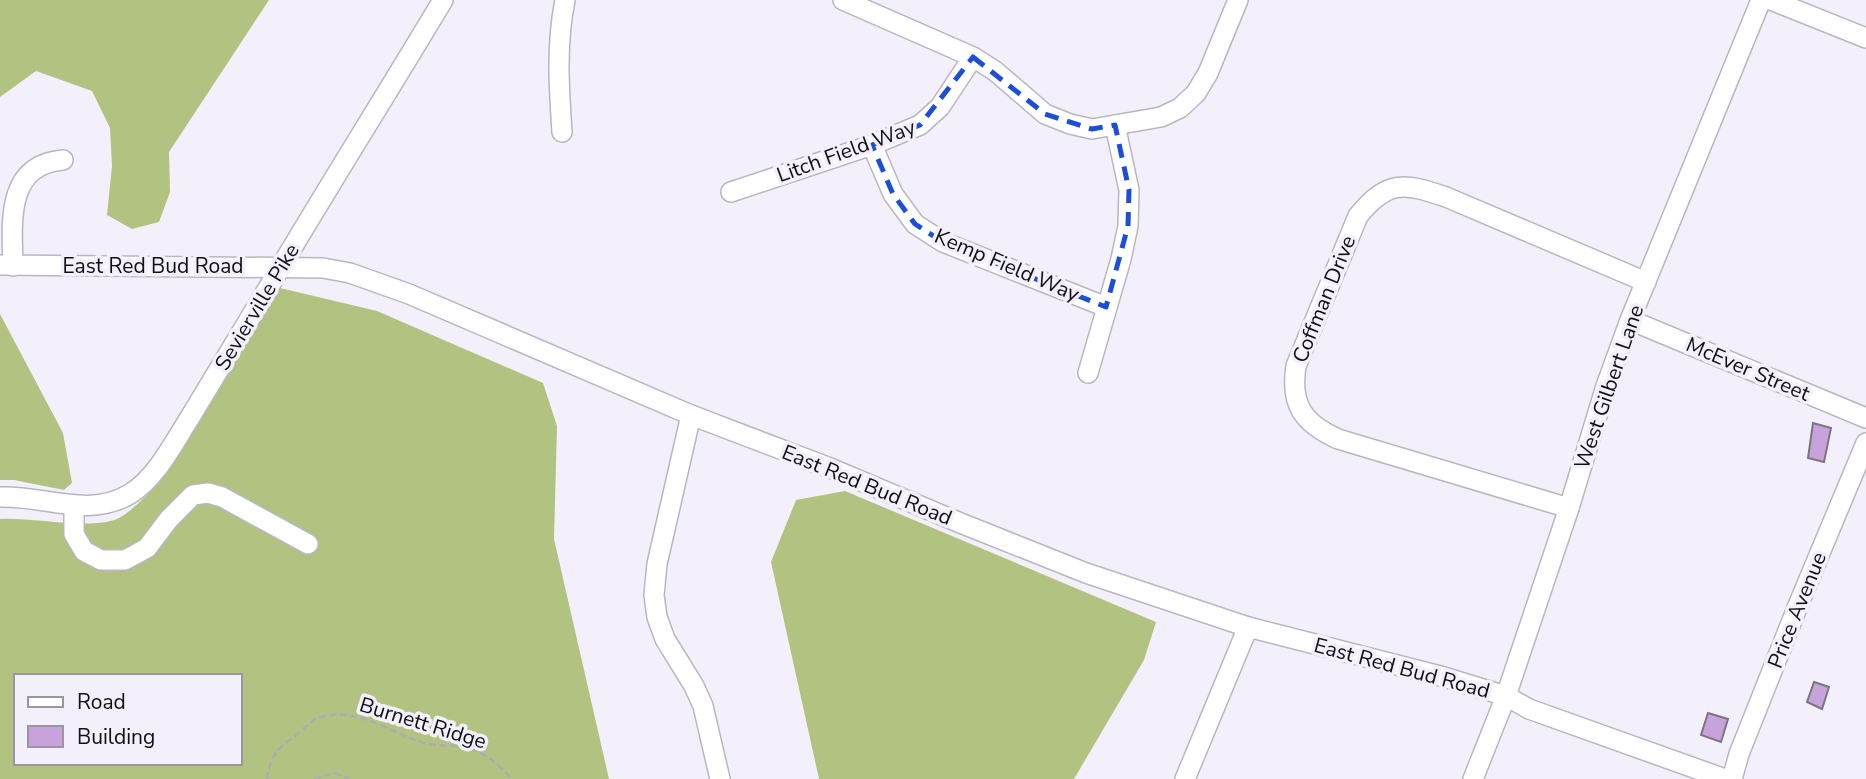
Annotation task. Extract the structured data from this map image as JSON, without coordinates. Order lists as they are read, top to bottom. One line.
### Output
{"streets":{"street":["Litch Field Way","Kemp Field Way","East Red Bud Road","Coffman Drive","Sevierville Pike","McEver Street","West Gilbert Lane","Price Avenue"],"path":["Burnett Ridge"]},"crossings":[["Litch Field Way","Kemp Field Way"],["East Red Bud Road","Sevierville Pike"],["East Red Bud Road","West Gilbert Lane"],["Coffman Drive","West Gilbert Lane"],["McEver Street","West Gilbert Lane"]],"legend":["Road","Building"]}
